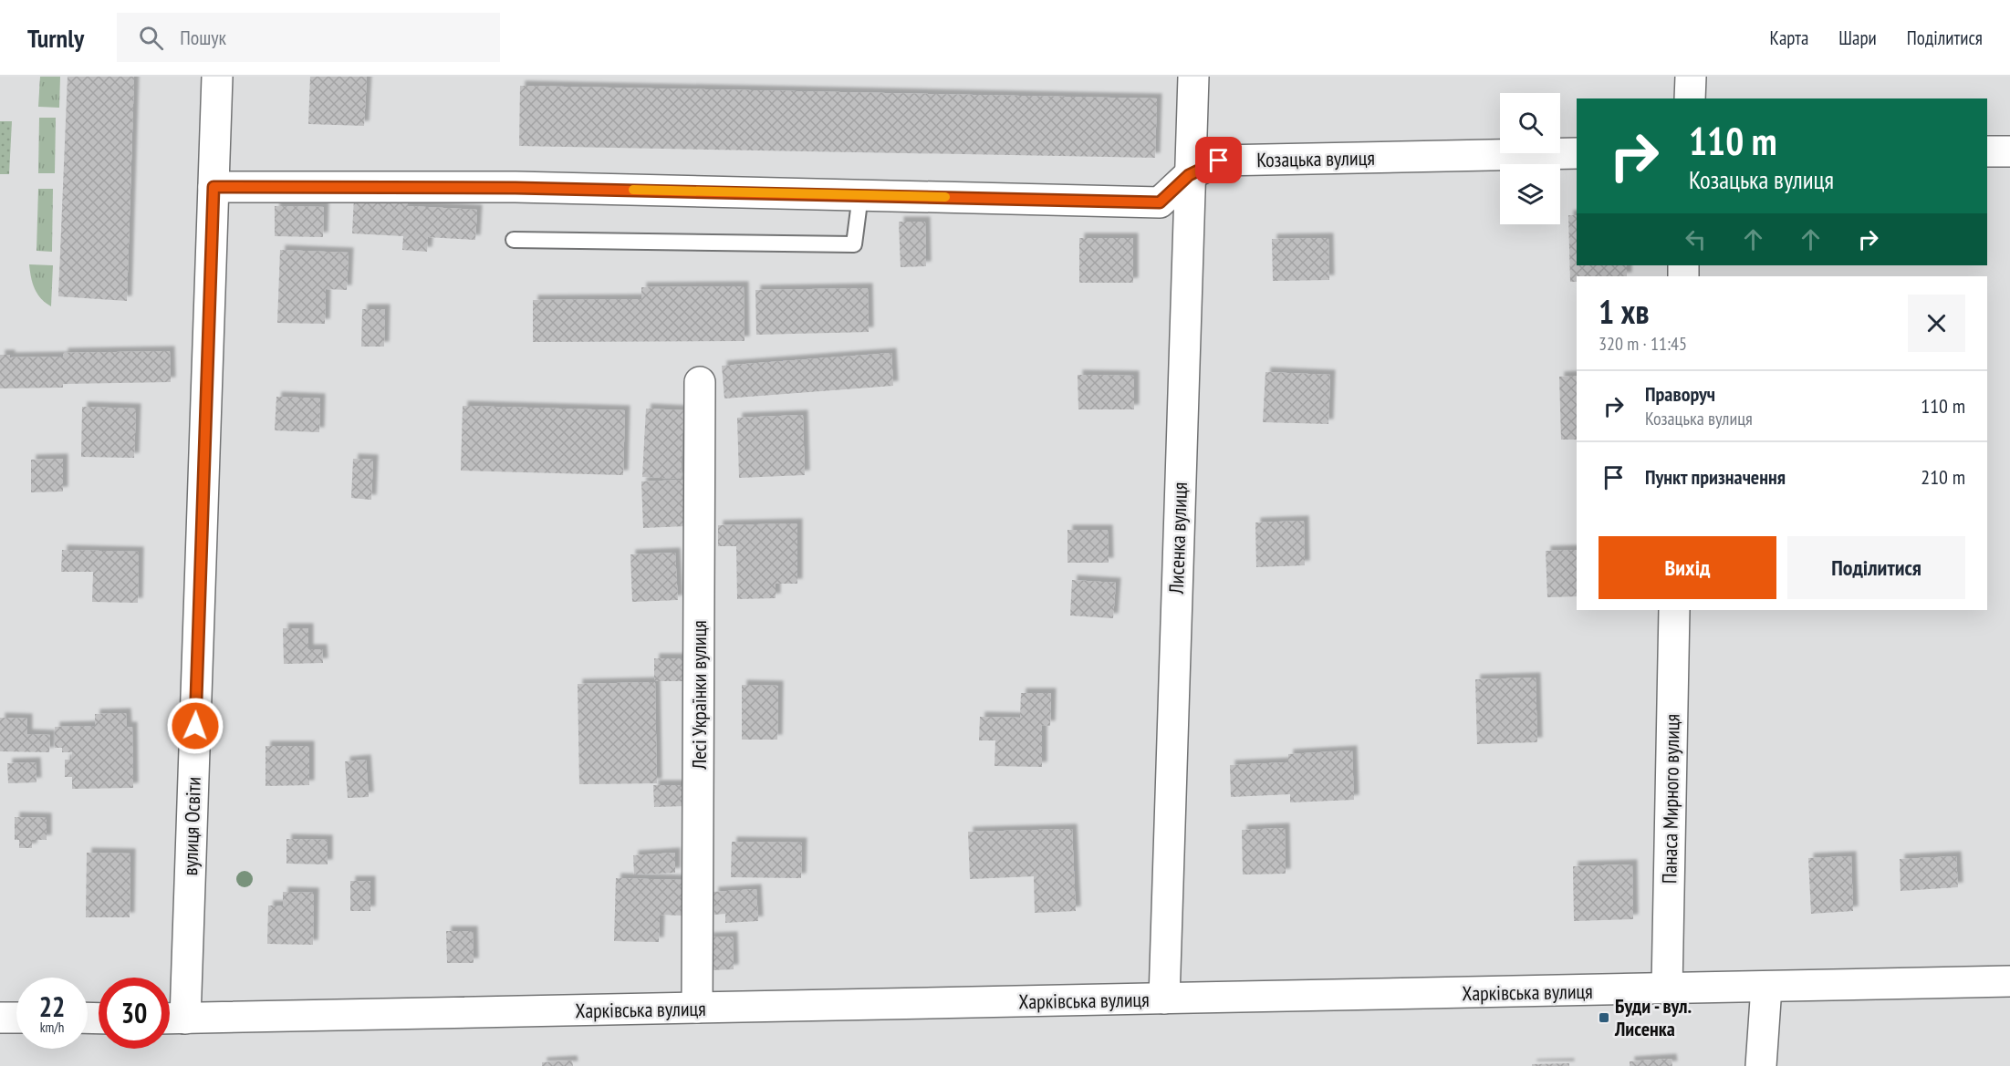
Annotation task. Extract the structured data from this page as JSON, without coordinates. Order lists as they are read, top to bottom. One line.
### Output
{"streets":{"street":["Козацька вулиця","Лисенка вулиця","Лесі Українки вулиця","Панаса Мирного вулиця","вулиця Освіти","Харківська вулиця"]},"crossings":[["Козацька вулиця","Лисенка вулиця"],["Козацька вулиця","вулиця Освіти"],["Лисенка вулиця","Харківська вулиця"],["Лесі Українки вулиця","Харківська вулиця"],["Панаса Мирного вулиця","Харківська вулиця"],["вулиця Освіти","Харківська вулиця"]],"places":{"transit":["Буди - вул. Лисенка"]},"page":{"header":"Turnly","search":"Пошук","nav":["Карта","Шари","Поділитися"],"turn":["110 m","Козацька вулиця"],"heading":["1 хв","320 m · 11:45"],"list":[{"name":"Праворуч","note":"Козацька вулиця","value":"110 m"},{"name":"Пункт призначення","value":"210 m"}],"buttons":["Вихід","Поділитися"],"speed":"22 km/h","limit":"30"}}
